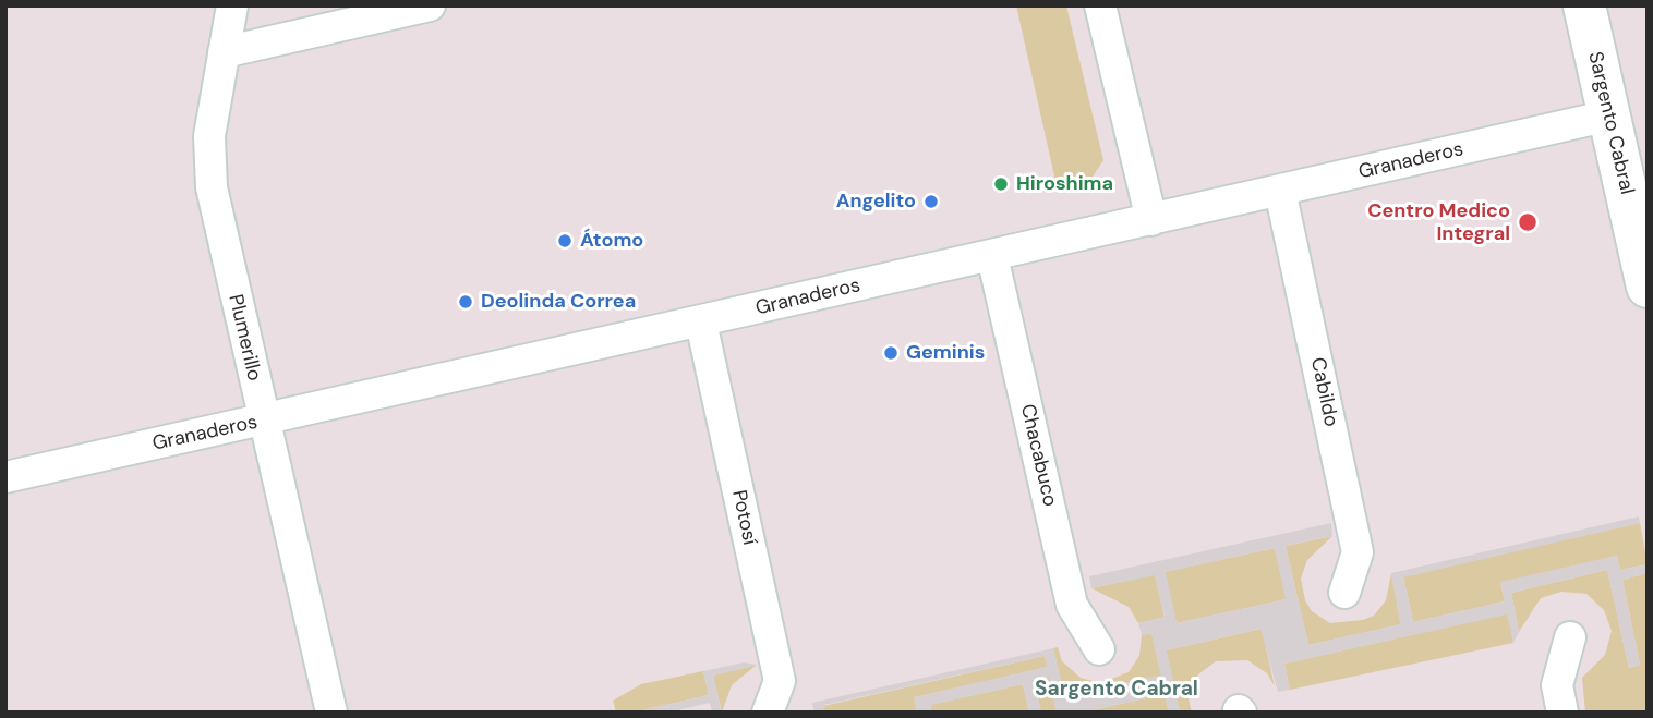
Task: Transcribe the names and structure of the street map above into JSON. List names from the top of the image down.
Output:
{
  "streets": {
    "main road": ["Sargento Cabral"],
    "street": [
      "Granaderos",
      "Plumerillo",
      "Cabildo",
      "Chacabuco",
      "Potosí"
    ]
  },
  "crossings": [
    ["Sargento Cabral", "Granaderos"],
    ["Granaderos", "Plumerillo"],
    ["Granaderos", "Cabildo"],
    ["Granaderos", "Chacabuco"],
    ["Granaderos", "Potosí"]
  ],
  "districts": ["Sargento Cabral"],
  "places": [
    "Hiroshima",
    "Angelito",
    "Centro Medico Integral",
    "Átomo",
    "Deolinda Correa",
    "Geminis"
  ]
}
